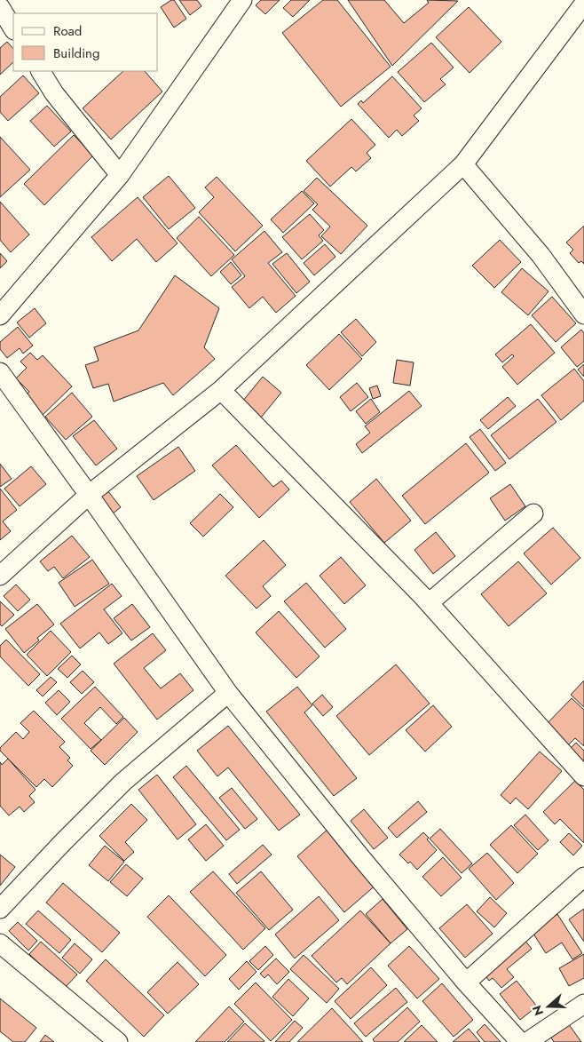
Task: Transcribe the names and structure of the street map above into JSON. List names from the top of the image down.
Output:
{
  "legend": ["Road", "Building"],
  "north": "left"
}
